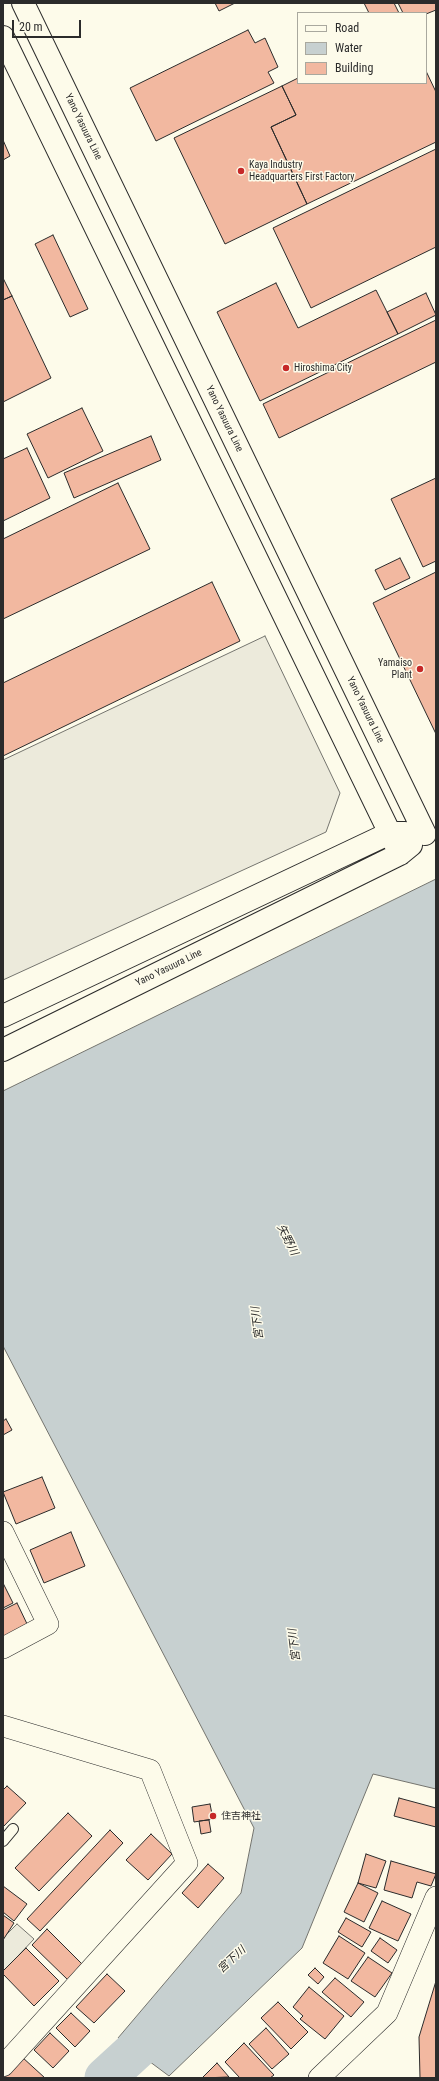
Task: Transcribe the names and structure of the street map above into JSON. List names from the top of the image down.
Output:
{
  "streets": {
    "main road": ["Yano Yasuura Line"]
  },
  "water": ["矢野川", "宮下川"],
  "places": [
    "Kaya Industry Headquarters First Factory",
    "Hiroshima City",
    "Yamaiso Plant",
    "住吉神社"
  ],
  "legend": ["Road", "Water", "Building"],
  "scale_bar": "20 m"
}
